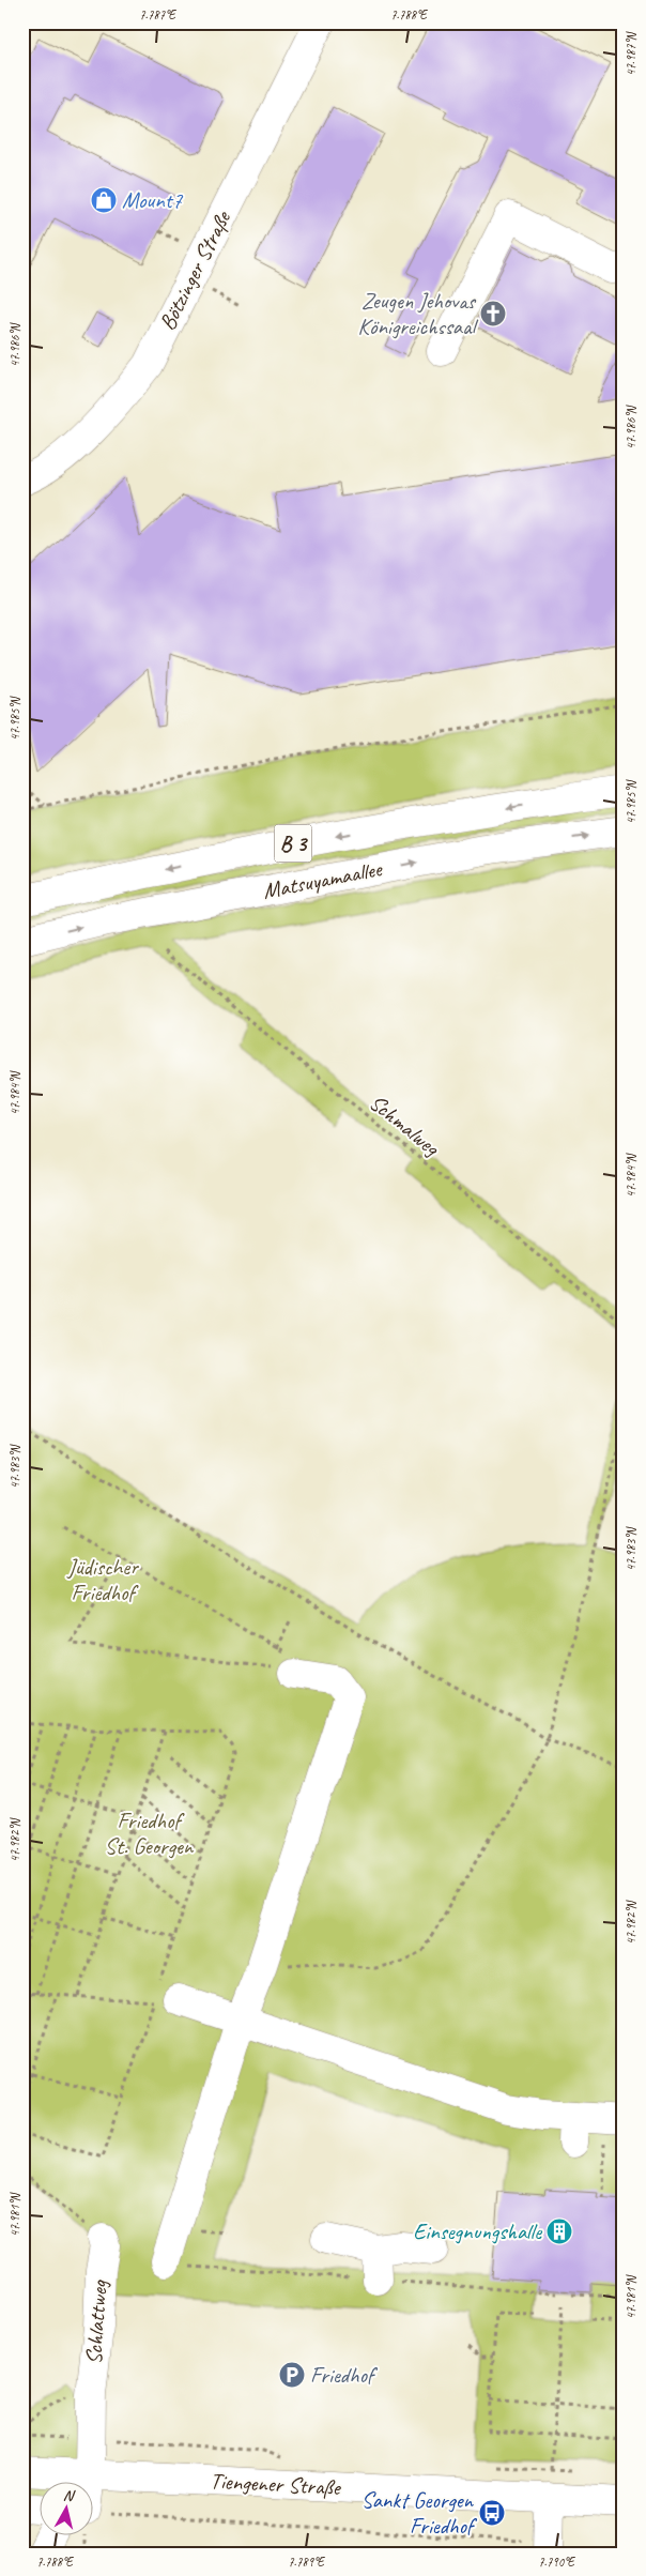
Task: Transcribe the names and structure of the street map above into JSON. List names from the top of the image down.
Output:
{
  "streets": {
    "main road": [
      "Bötzinger Straße",
      "B 3",
      "Matsuyamaallee",
      "Schlattweg",
      "Tiengener Straße"
    ],
    "path": ["Schmalweg"]
  },
  "crossings": [
    ["Schlattweg", "Tiengener Straße"]
  ],
  "parks": ["Jüdischer Friedhof", "Friedhof St. Georgen"],
  "places": {
    "shop": ["Mount7"],
    "church": ["Zeugen Jehovas Königreichssaal"],
    "building": ["Einsegnungshalle"],
    "parking": ["Friedhof"],
    "bus stop": ["Sankt Georgen Friedhof"]
  },
  "north": "top",
  "coordinates": [
    "7.787°E",
    "7.788°E",
    "47.987°N",
    "47.986°N",
    "47.985°N",
    "47.984°N",
    "47.983°N",
    "47.982°N",
    "47.981°N",
    "7.789°E",
    "7.790°E"
  ]
}
